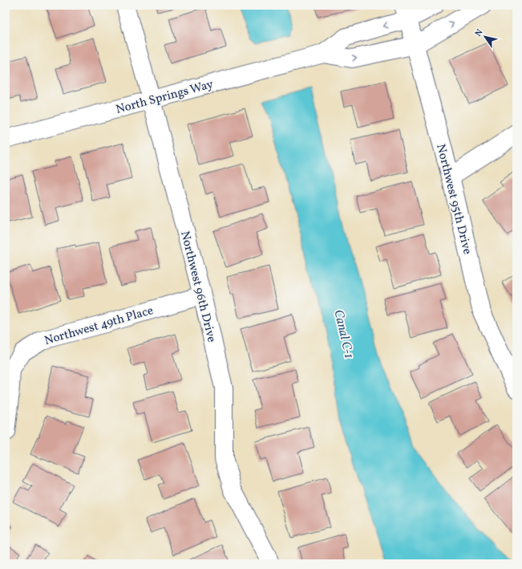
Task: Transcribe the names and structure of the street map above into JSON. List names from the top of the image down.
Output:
{
  "streets": {
    "street": [
      "North Springs Way",
      "Northwest 95th Drive",
      "Northwest 96th Drive",
      "Northwest 49th Place"
    ]
  },
  "crossings": [
    ["North Springs Way", "Northwest 95th Drive"],
    ["North Springs Way", "Northwest 96th Drive"],
    ["Northwest 96th Drive", "Northwest 49th Place"]
  ],
  "water": ["Canal C-1"],
  "north": "top left"
}
